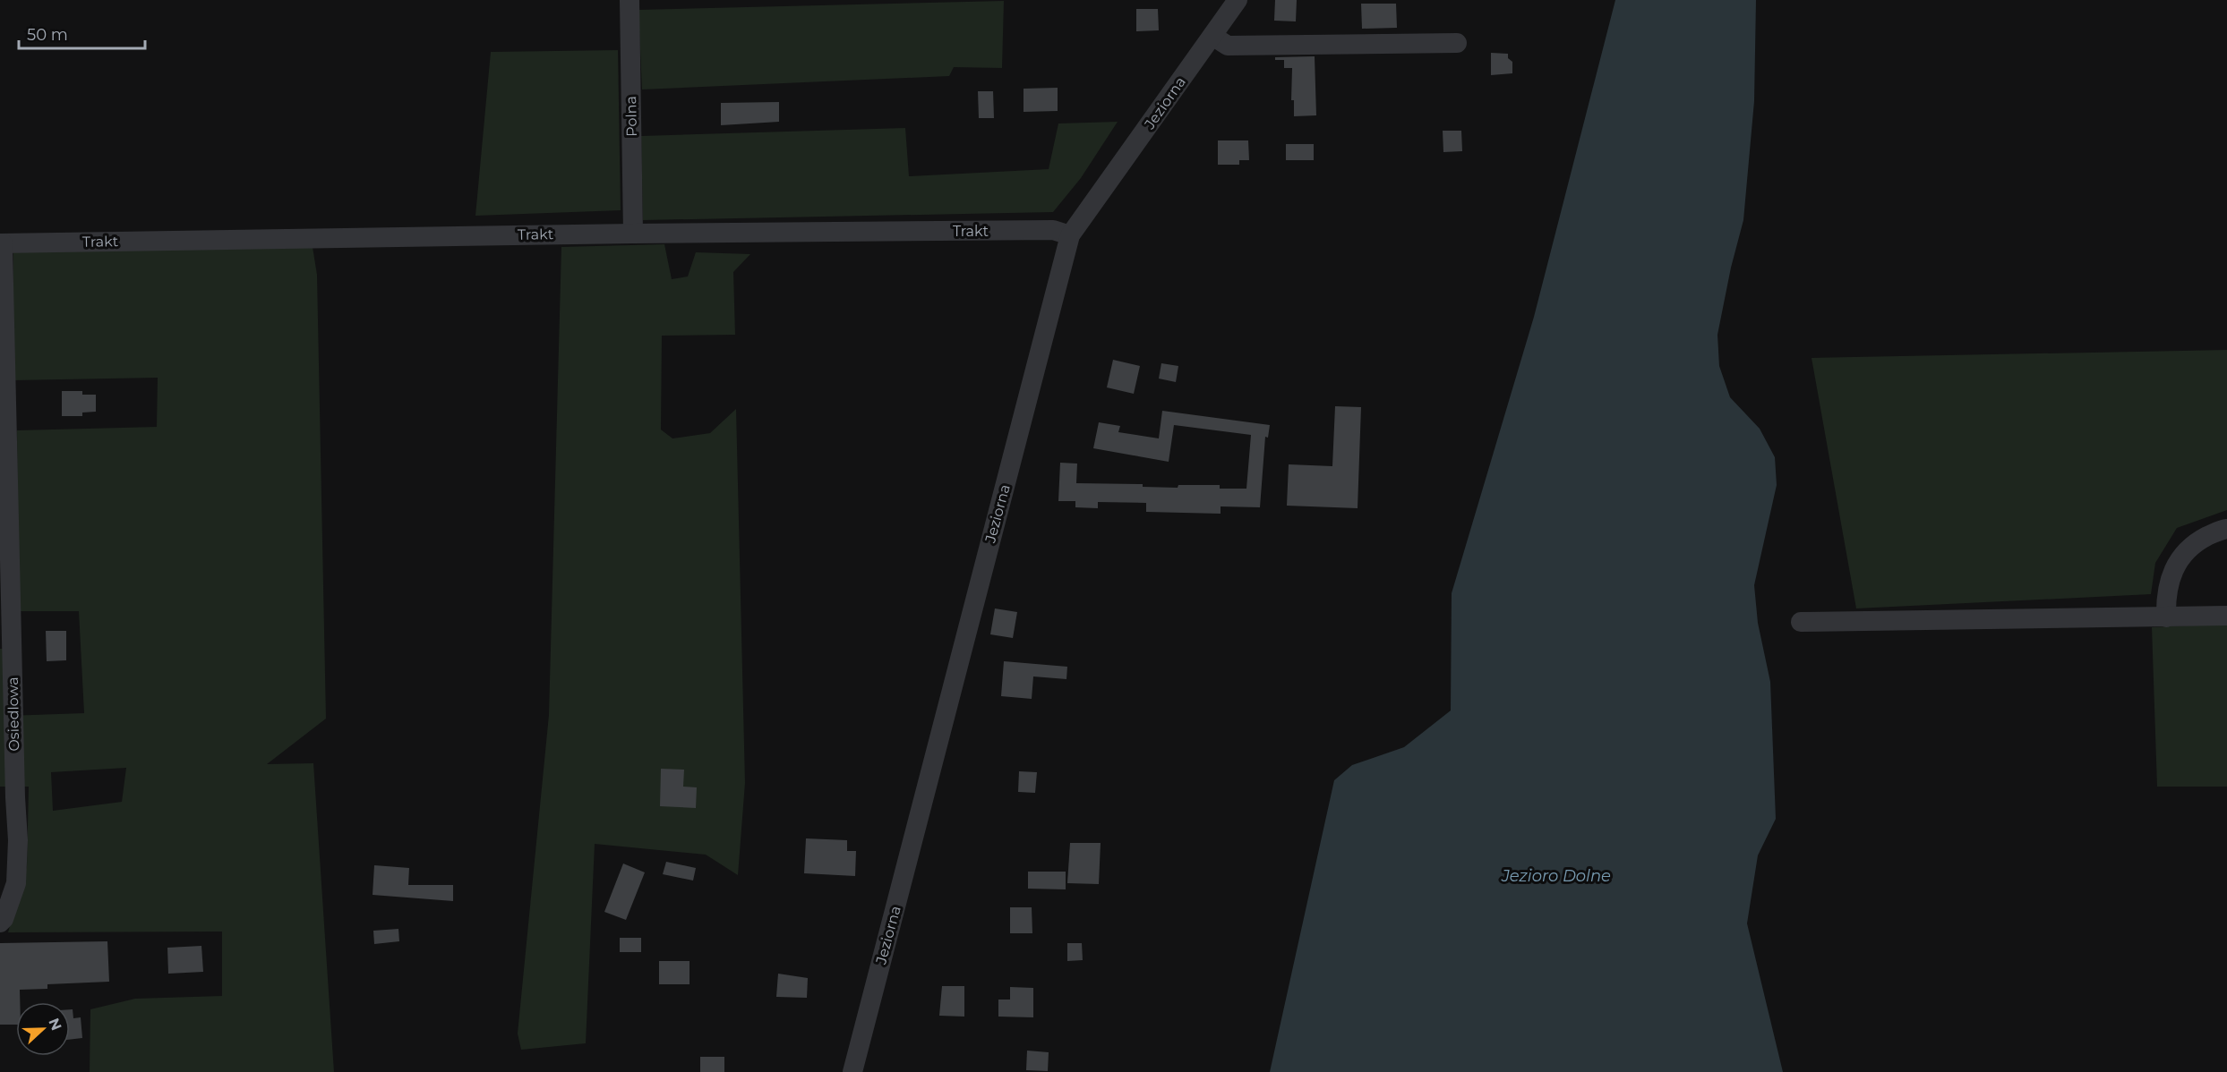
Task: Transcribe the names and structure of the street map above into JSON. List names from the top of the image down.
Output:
{
  "streets": {
    "street": [
      "Jeziorna",
      "Polna",
      "Trakt",
      "Osiedlowa"
    ]
  },
  "crossings": [
    ["Jeziorna", "Trakt"],
    ["Polna", "Trakt"],
    ["Trakt", "Osiedlowa"]
  ],
  "water": ["Jezioro Dolne"],
  "scale_bar": "50 m",
  "north": "right"
}
